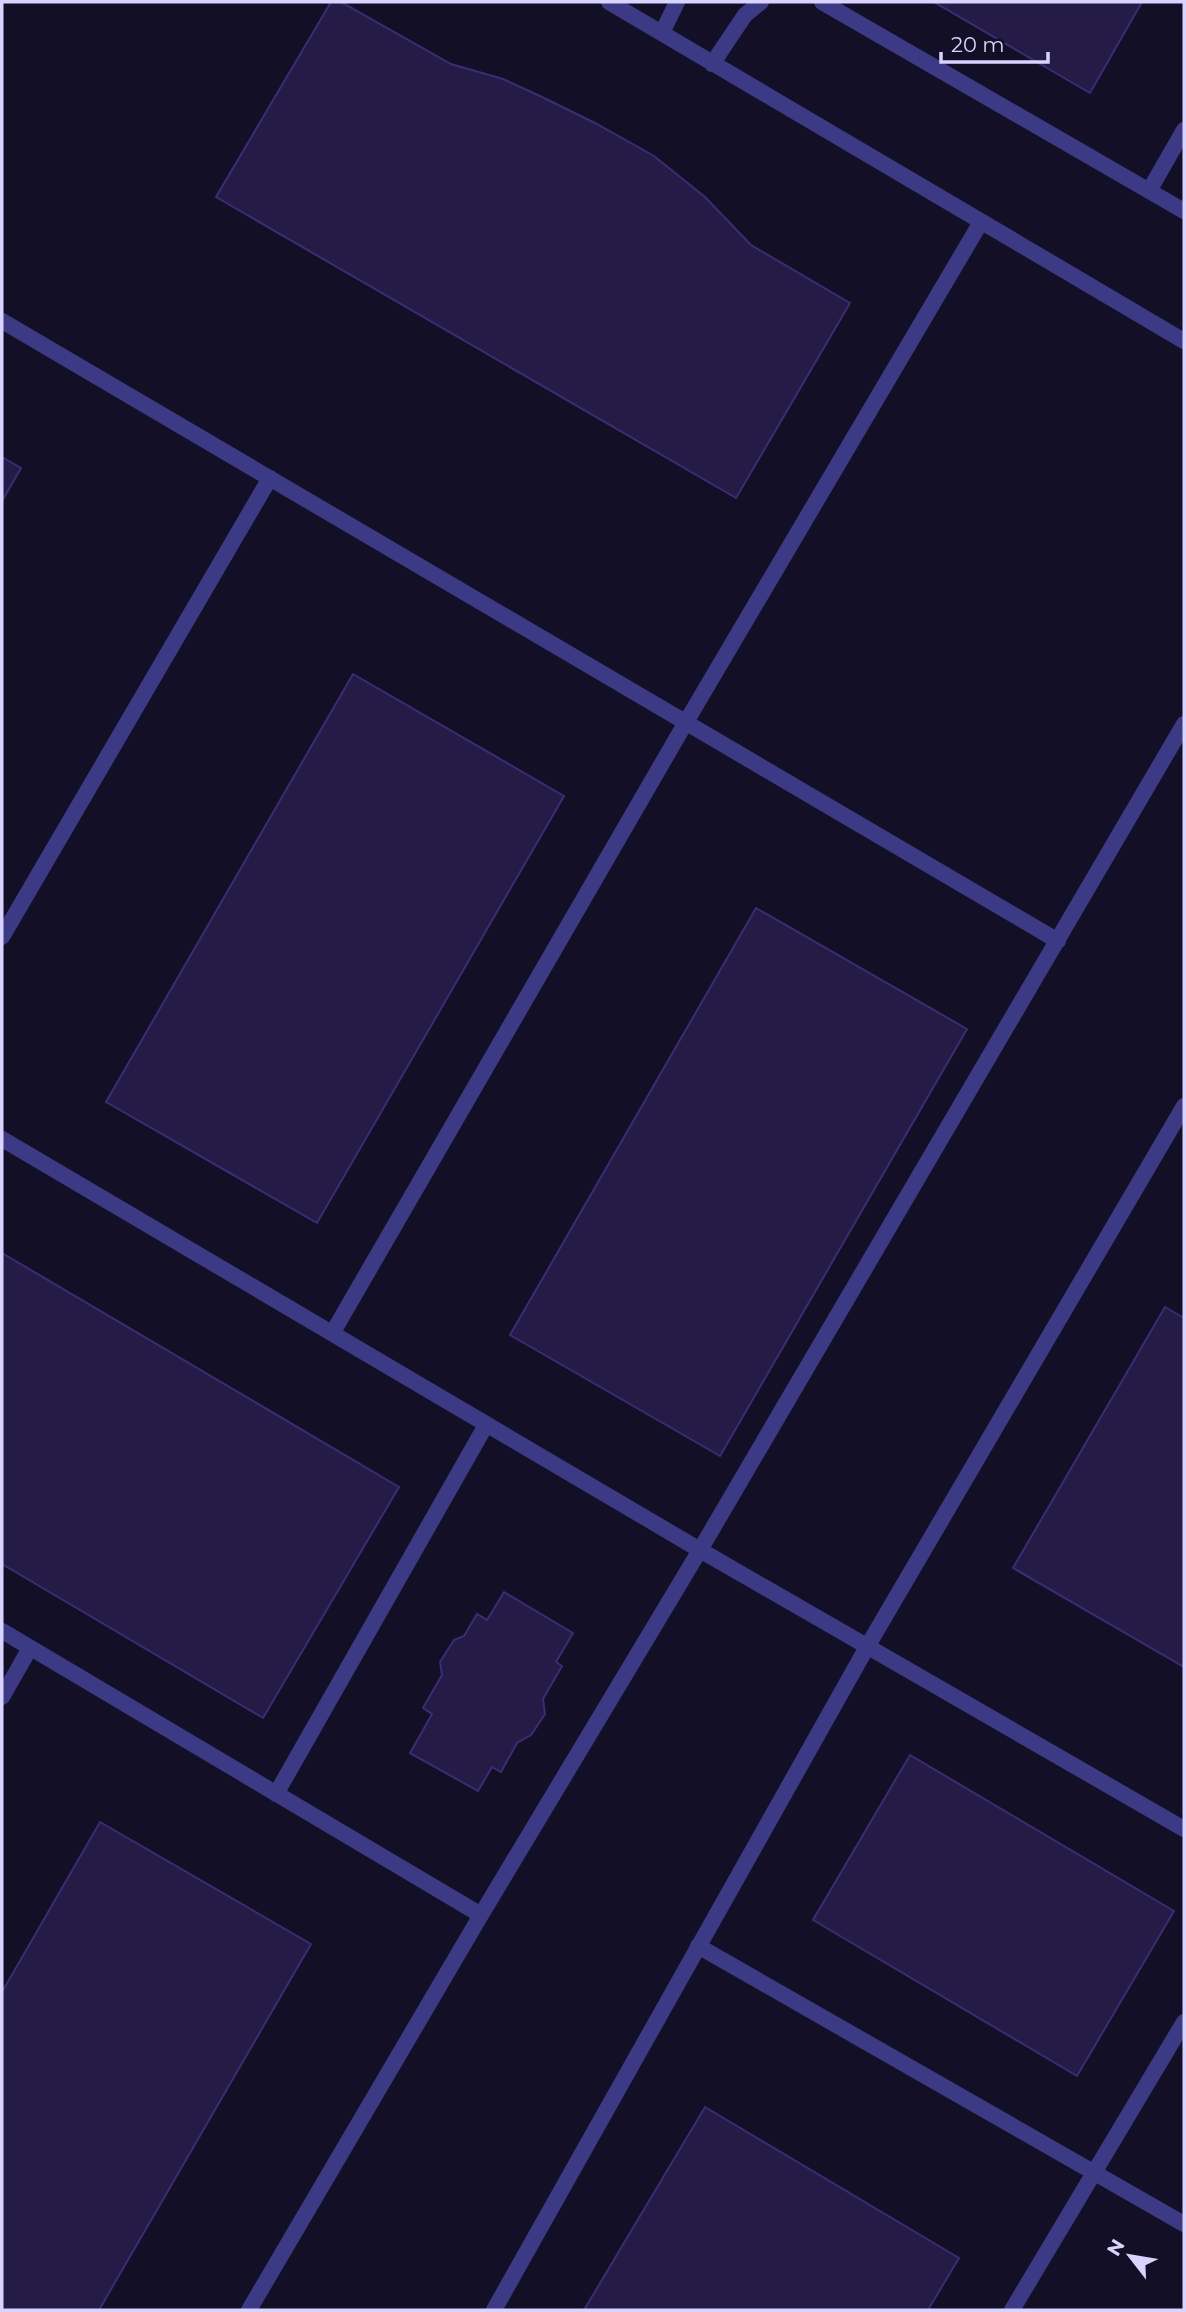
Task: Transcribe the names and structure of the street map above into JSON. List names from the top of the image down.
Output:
{
  "scale_bar": "20 m",
  "north": "top left"
}
